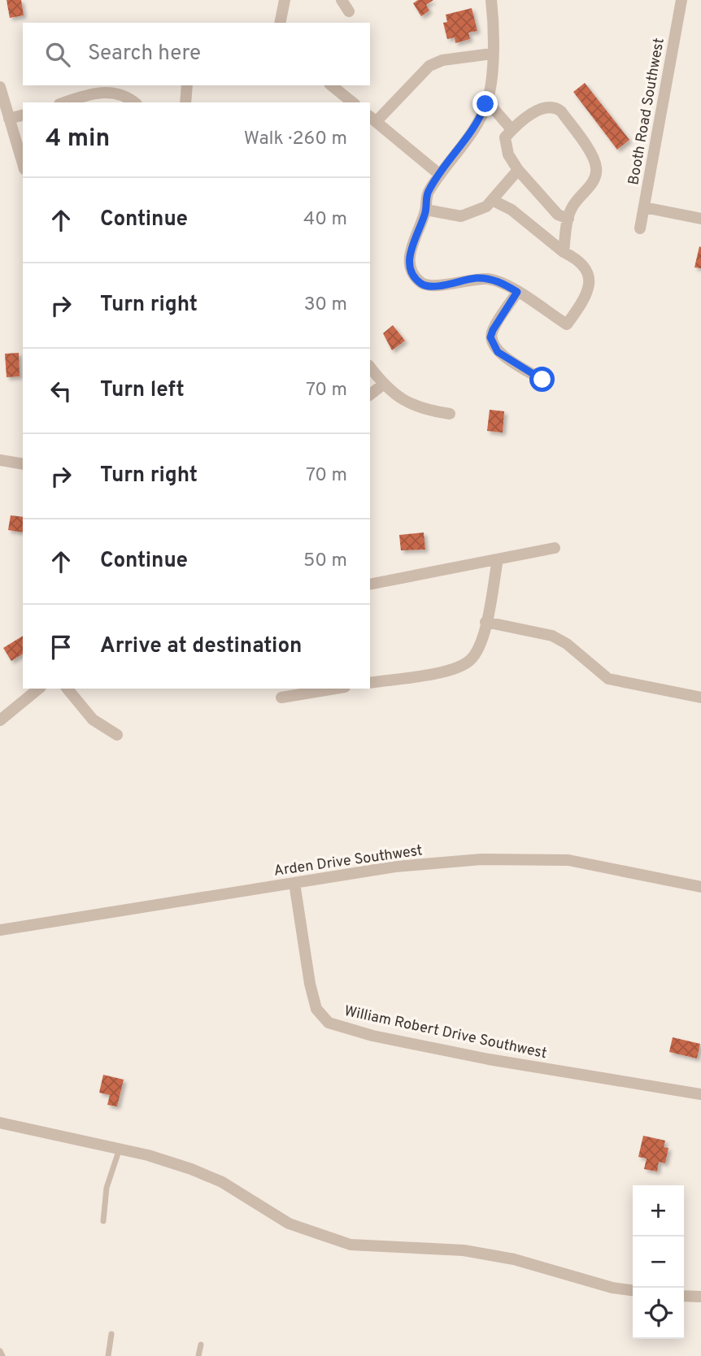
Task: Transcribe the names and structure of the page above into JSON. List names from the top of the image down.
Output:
{
  "streets": {
    "street": ["Booth Road Southwest", "Arden Drive Southwest", "William Robert Drive Southwest"]
  },
  "crossings": [
    ["Arden Drive Southwest", "William Robert Drive Southwest"]
  ],
  "page": {
    "search": "Search here",
    "heading": ["4 min", "Walk · 260 m"],
    "list": [
      ["Continue", "40 m"],
      ["Turn right", "30 m"],
      ["Turn left", "70 m"],
      ["Turn right", "70 m"],
      ["Continue", "50 m"],
      "Arrive at destination"
    ],
    "map_buttons": ["+", "−"]
  }
}
